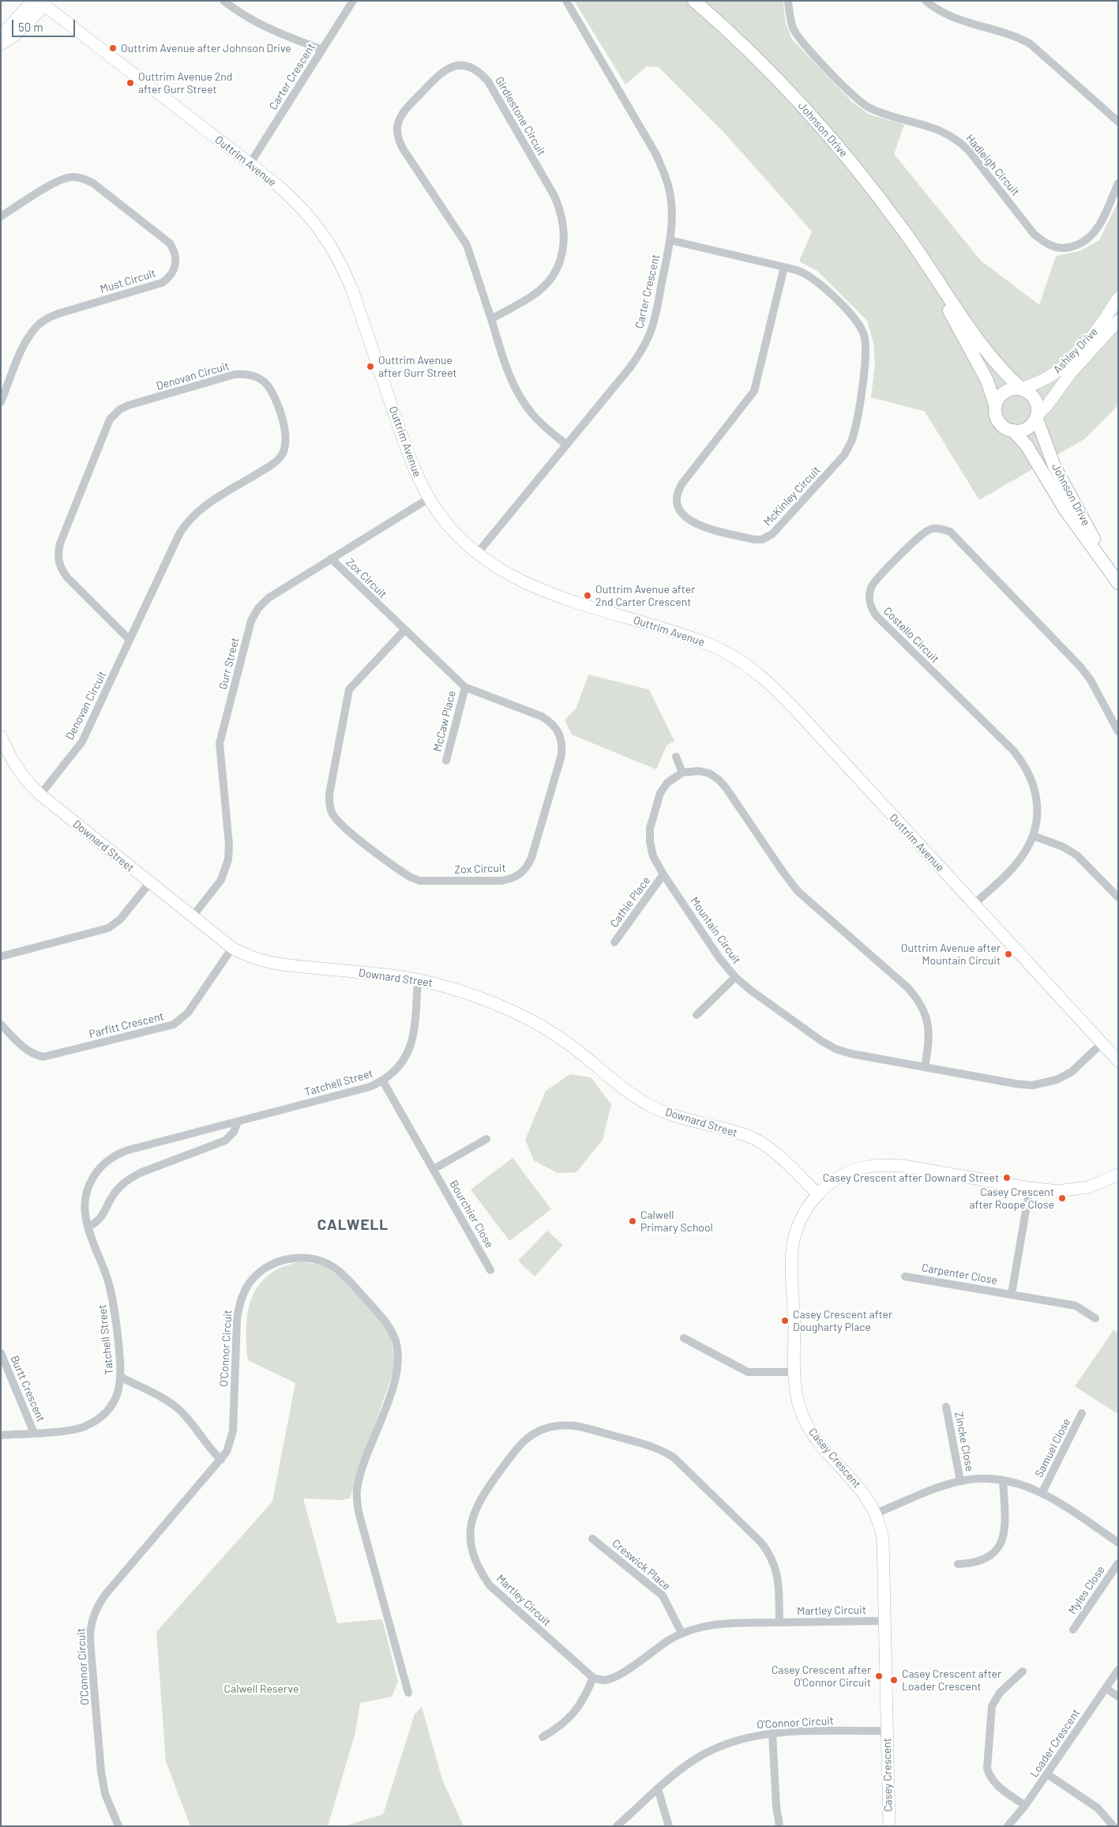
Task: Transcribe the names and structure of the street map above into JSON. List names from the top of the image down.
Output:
{
  "streets": {
    "main road": ["Johnson Drive"],
    "street": [
      "Carter Crescent",
      "Girdlestone Circuit",
      "Outtrim Avenue",
      "Hadleigh Circuit",
      "Must Circuit",
      "Ashley Drive",
      "Denovan Circuit",
      "McKinley Circuit",
      "Zox Circuit",
      "Costello Circuit",
      "Gurr Street",
      "McCaw Place",
      "Downard Street",
      "Cathie Place",
      "Mountain Circuit",
      "Parfitt Crescent",
      "Tatchell Street",
      "Bourchier Close",
      "Carpenter Close",
      "O'Connor Circuit",
      "Burtt Crescent",
      "Zincke Close",
      "Samuel Close",
      "Casey Crescent",
      "Creswick Place",
      "Myles Close",
      "Martley Circuit",
      "Loader Crescent"
    ]
  },
  "crossings": [
    ["Carter Crescent", "Girdlestone Circuit"],
    ["Carter Crescent", "Outtrim Avenue"],
    ["Carter Crescent", "McKinley Circuit"],
    ["Johnson Drive", "Ashley Drive"],
    ["Outtrim Avenue", "Costello Circuit"],
    ["Outtrim Avenue", "Gurr Street"],
    ["Outtrim Avenue", "Mountain Circuit"],
    ["Denovan Circuit", "Downard Street"],
    ["Zox Circuit", "Gurr Street"],
    ["Zox Circuit", "McCaw Place"],
    ["Gurr Street", "Downard Street"],
    ["Downard Street", "Parfitt Crescent"],
    ["Downard Street", "Tatchell Street"],
    ["Downard Street", "Casey Crescent"],
    ["Cathie Place", "Mountain Circuit"],
    ["Tatchell Street", "Bourchier Close"],
    ["Tatchell Street", "Burtt Crescent"],
    ["Carpenter Close", "Casey Crescent"],
    ["O'Connor Circuit", "Casey Crescent"],
    ["Casey Crescent", "Martley Circuit"],
    ["Creswick Place", "Martley Circuit"]
  ],
  "districts": ["CALWELL"],
  "parks": ["Calwell Reserve"],
  "places": [
    "Outtrim Avenue after Johnson Drive",
    "Outtrim Avenue 2nd after Gurr Street",
    "Outtrim Avenue after Gurr Street",
    "Outtrim Avenue after 2nd Carter Crescent",
    "Outtrim Avenue after Mountain Circuit",
    "Casey Crescent after Downard Street",
    "Casey Crescent after Roope Close",
    "Calwell Primary School",
    "Casey Crescent after Dougharty Place",
    "Casey Crescent after O'Connor Circuit",
    "Casey Crescent after Loader Crescent"
  ],
  "scale_bar": "50 m"
}
